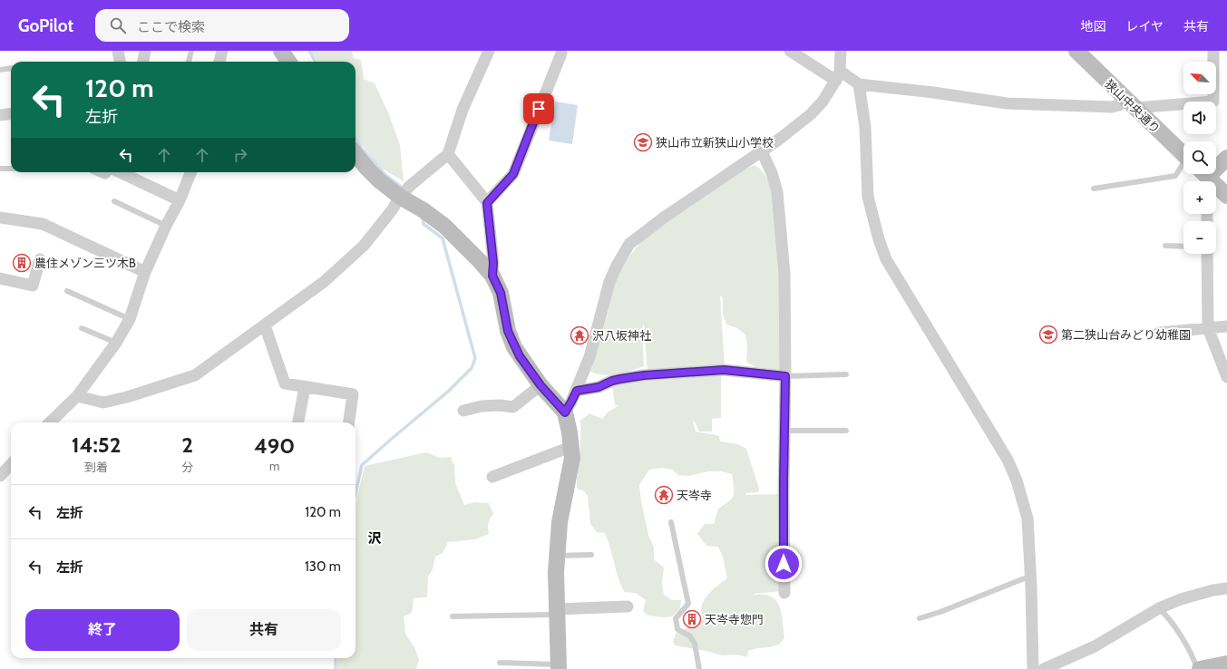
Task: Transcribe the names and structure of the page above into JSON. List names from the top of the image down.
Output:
{
  "streets": {
    "street": ["狭山中央通り"]
  },
  "districts": ["沢"],
  "places": {
    "school or university": ["狭山市立新狭山小学校", "第二狭山台みどり幼稚園"],
    "building": ["農住メゾン三ツ木B", "天岑寺惣門"],
    "temple": ["沢八坂神社", "天岑寺"]
  },
  "north": "top left",
  "page": {
    "header": "GoPilot",
    "search": "ここで検索",
    "nav": ["地図", "レイヤ", "共有"],
    "map_buttons": ["+", "−"],
    "turn": ["120 m", "左折"],
    "eta": [
      "14:52",
      "到着",
      "2",
      "分",
      "490",
      "m"
    ],
    "list": [
      {
        "name": "左折",
        "value": "120 m"
      },
      {
        "name": "左折",
        "value": "130 m"
      }
    ],
    "buttons": ["終了", "共有"]
  }
}
